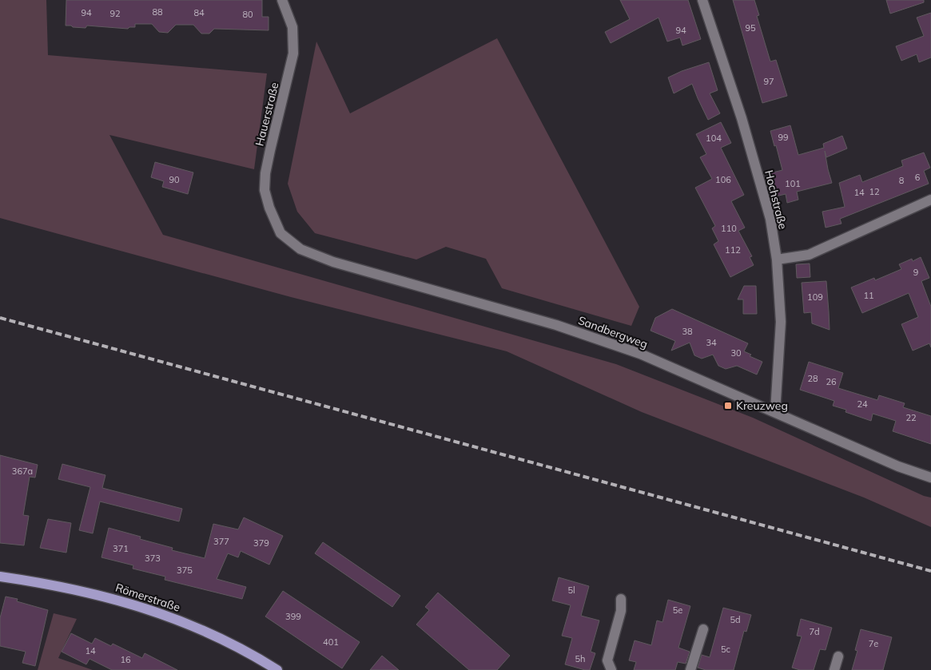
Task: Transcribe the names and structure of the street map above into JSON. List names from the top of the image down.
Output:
{
  "streets": {
    "main road": ["Römerstraße"],
    "street": ["Hauerstraße", "Hochstraße", "Sandbergweg"]
  },
  "crossings": [
    ["Hauerstraße", "Sandbergweg"],
    ["Hochstraße", "Sandbergweg"]
  ],
  "places": {
    "transit": ["Kreuzweg"]
  },
  "house_numbers": [
    "88",
    "94",
    "84",
    "92",
    "80",
    "95",
    "94",
    "97",
    "99",
    "104",
    "6",
    "90",
    "106",
    "8",
    "101",
    "12",
    "14",
    "110",
    "112",
    "9",
    "11",
    "109",
    "38",
    "34",
    "30",
    "28",
    "26",
    "24",
    "22",
    "367a",
    "377",
    "379",
    "371",
    "373",
    "375",
    "5l",
    "5e",
    "399",
    "5d",
    "7d",
    "401",
    "7e",
    "5c",
    "14",
    "5h",
    "16"
  ]
}
